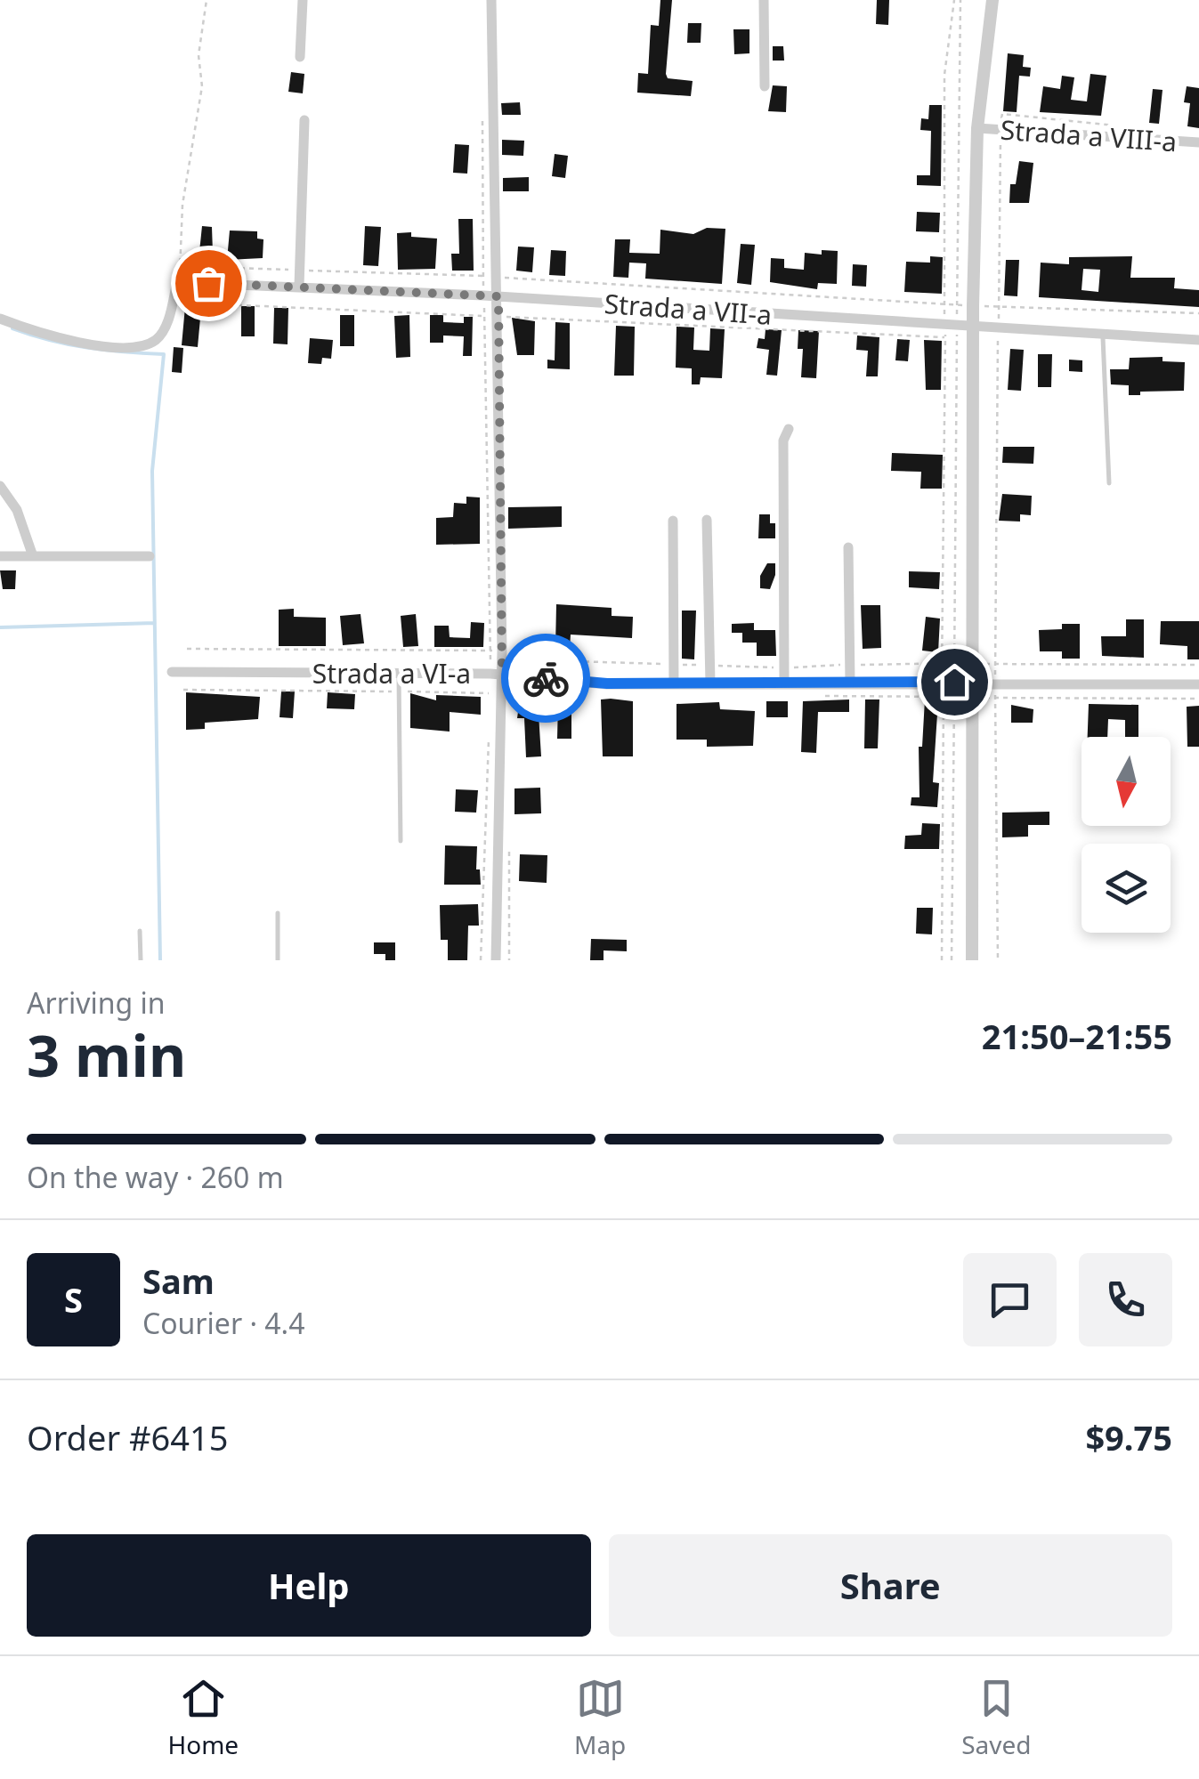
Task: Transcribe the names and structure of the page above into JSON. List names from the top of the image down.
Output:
{
  "streets": {
    "street": ["Strada a VIII-a", "Strada a VII-a", "Strada a VI-a"]
  },
  "north": "bottom",
  "page": {
    "heading": ["3 min", "Arriving in", "21:50–21:55"],
    "panel": [
      "Sam",
      "Courier · 4.4",
      "Order #6415",
      "$9.75"
    ],
    "bar": "On the way · 260 m",
    "round": "S",
    "buttons": ["Help", "Share"],
    "tabs": ["Home", "Map", "Saved"]
  }
}
